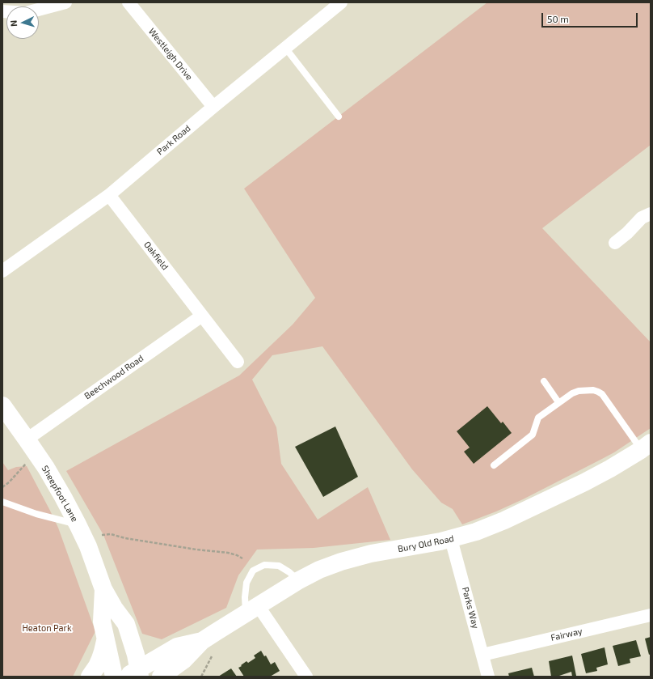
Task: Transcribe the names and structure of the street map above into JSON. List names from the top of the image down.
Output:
{
  "streets": {
    "main road": ["Sheepfoot Lane", "Bury Old Road"],
    "street": [
      "Westleigh Drive",
      "Park Road",
      "Oakfield",
      "Beechwood Road",
      "Parks Way",
      "Fairway"
    ]
  },
  "crossings": [
    ["Westleigh Drive", "Park Road"],
    ["Park Road", "Oakfield"],
    ["Oakfield", "Beechwood Road"],
    ["Beechwood Road", "Sheepfoot Lane"],
    ["Sheepfoot Lane", "Bury Old Road"],
    ["Bury Old Road", "Parks Way"],
    ["Parks Way", "Fairway"]
  ],
  "parks": ["Heaton Park"],
  "scale_bar": "50 m",
  "north": "left"
}
